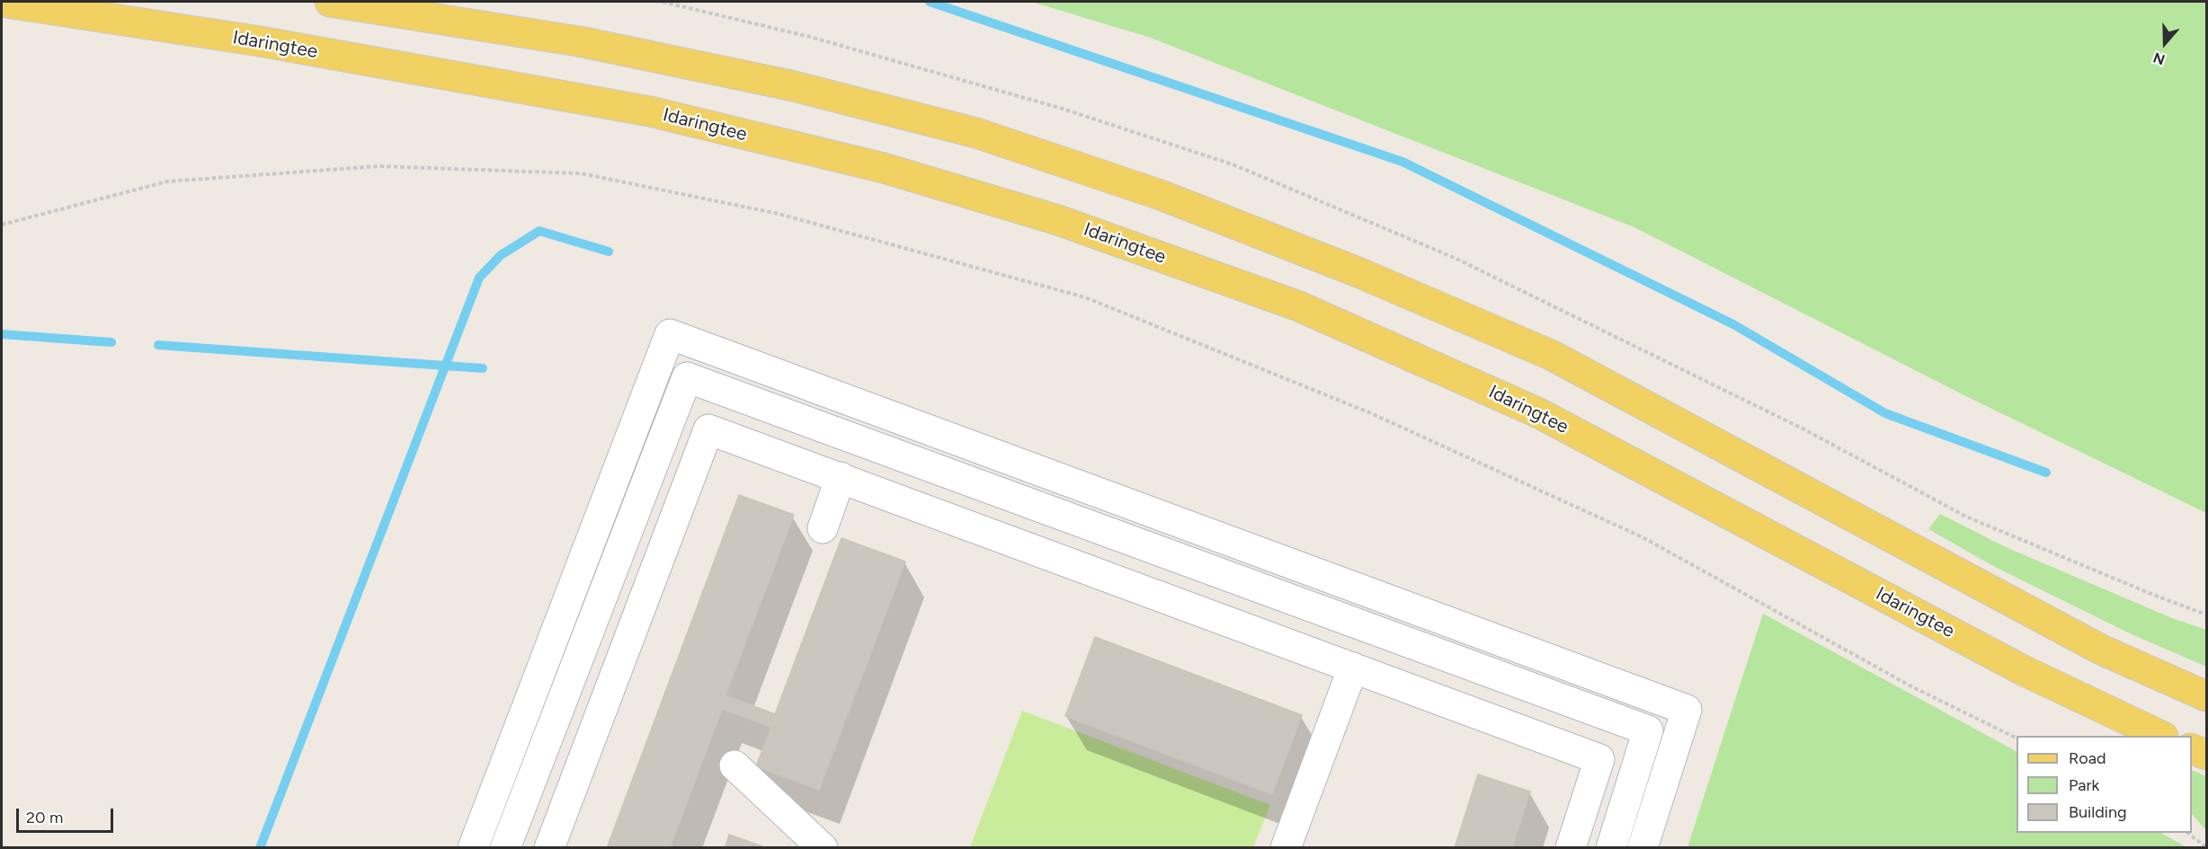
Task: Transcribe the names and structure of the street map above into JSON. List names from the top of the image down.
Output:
{
  "streets": {
    "main road": ["Idaringtee"]
  },
  "legend": ["Road", "Park", "Building"],
  "scale_bar": "20 m",
  "north": "bottom"
}
